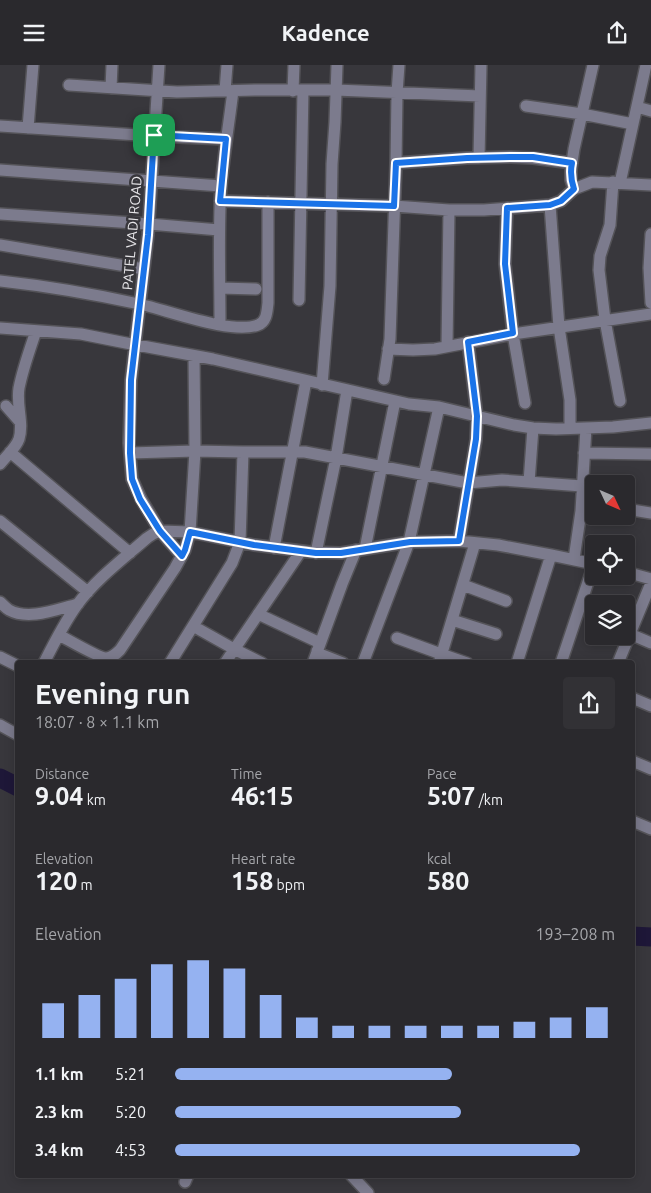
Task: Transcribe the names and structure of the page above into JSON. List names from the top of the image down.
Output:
{
  "streets": {
    "street": ["PATEL VADI ROAD"]
  },
  "north": "bottom right",
  "page": {
    "header": "Kadence",
    "heading": ["Evening run", "18:07 · 8 × 1.1 km"],
    "stats": [
      ["Distance", "9.04 km"],
      ["Time", "46:15"],
      ["Pace", "5:07 /km"],
      ["Elevation", "120 m"],
      ["Heart rate", "158 bpm"],
      ["kcal", "580"]
    ],
    "chart": ["Elevation", "193–208 m"],
    "list": [
      {
        "name": "1.1 km",
        "note": "5:21"
      },
      {
        "name": "2.3 km",
        "note": "5:20"
      },
      {
        "name": "3.4 km",
        "note": "4:53"
      }
    ]
  }
}
